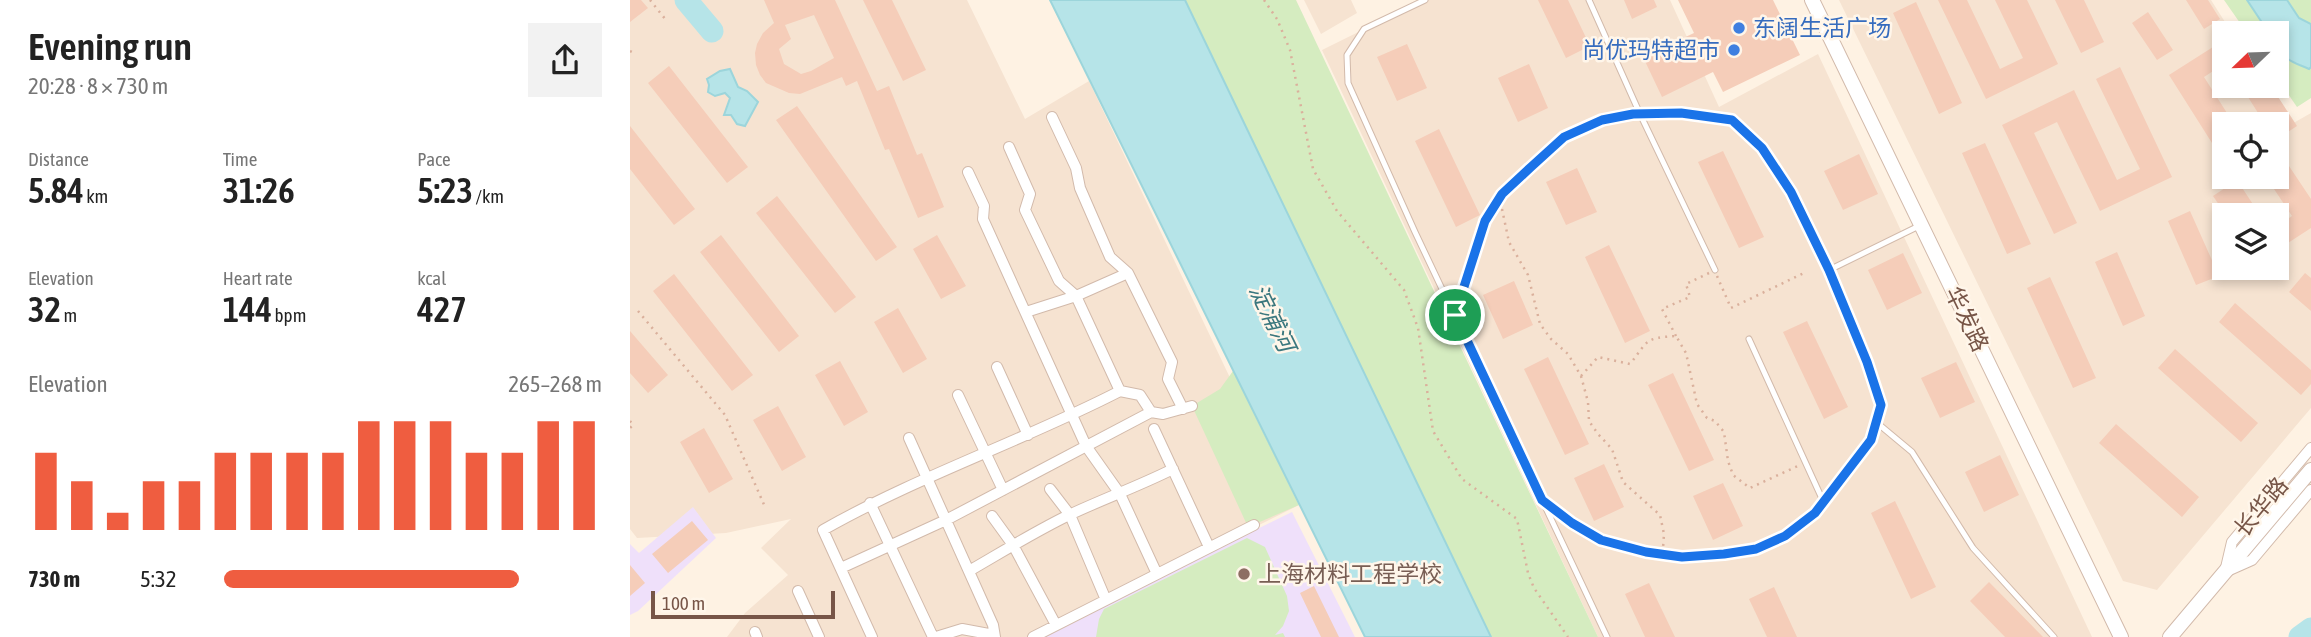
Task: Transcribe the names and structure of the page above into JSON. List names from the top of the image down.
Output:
{
  "streets": {
    "street": ["华发路", "长华路"]
  },
  "water": ["淀浦河"],
  "places": ["东阔生活广场", "尚优玛特超市", "上海材料工程学校"],
  "scale_bar": "100 m",
  "north": "bottom left",
  "page": {
    "heading": ["Evening run", "20:28 · 8 × 730 m"],
    "stats": [
      ["Distance", "5.84 km"],
      ["Time", "31:26"],
      ["Pace", "5:23 /km"],
      ["Elevation", "32 m"],
      ["Heart rate", "144 bpm"],
      ["kcal", "427"]
    ],
    "chart": ["Elevation", "265–268 m"],
    "list": [
      {
        "name": "730 m",
        "note": "5:32"
      }
    ],
    "scale": "100 m"
  }
}
